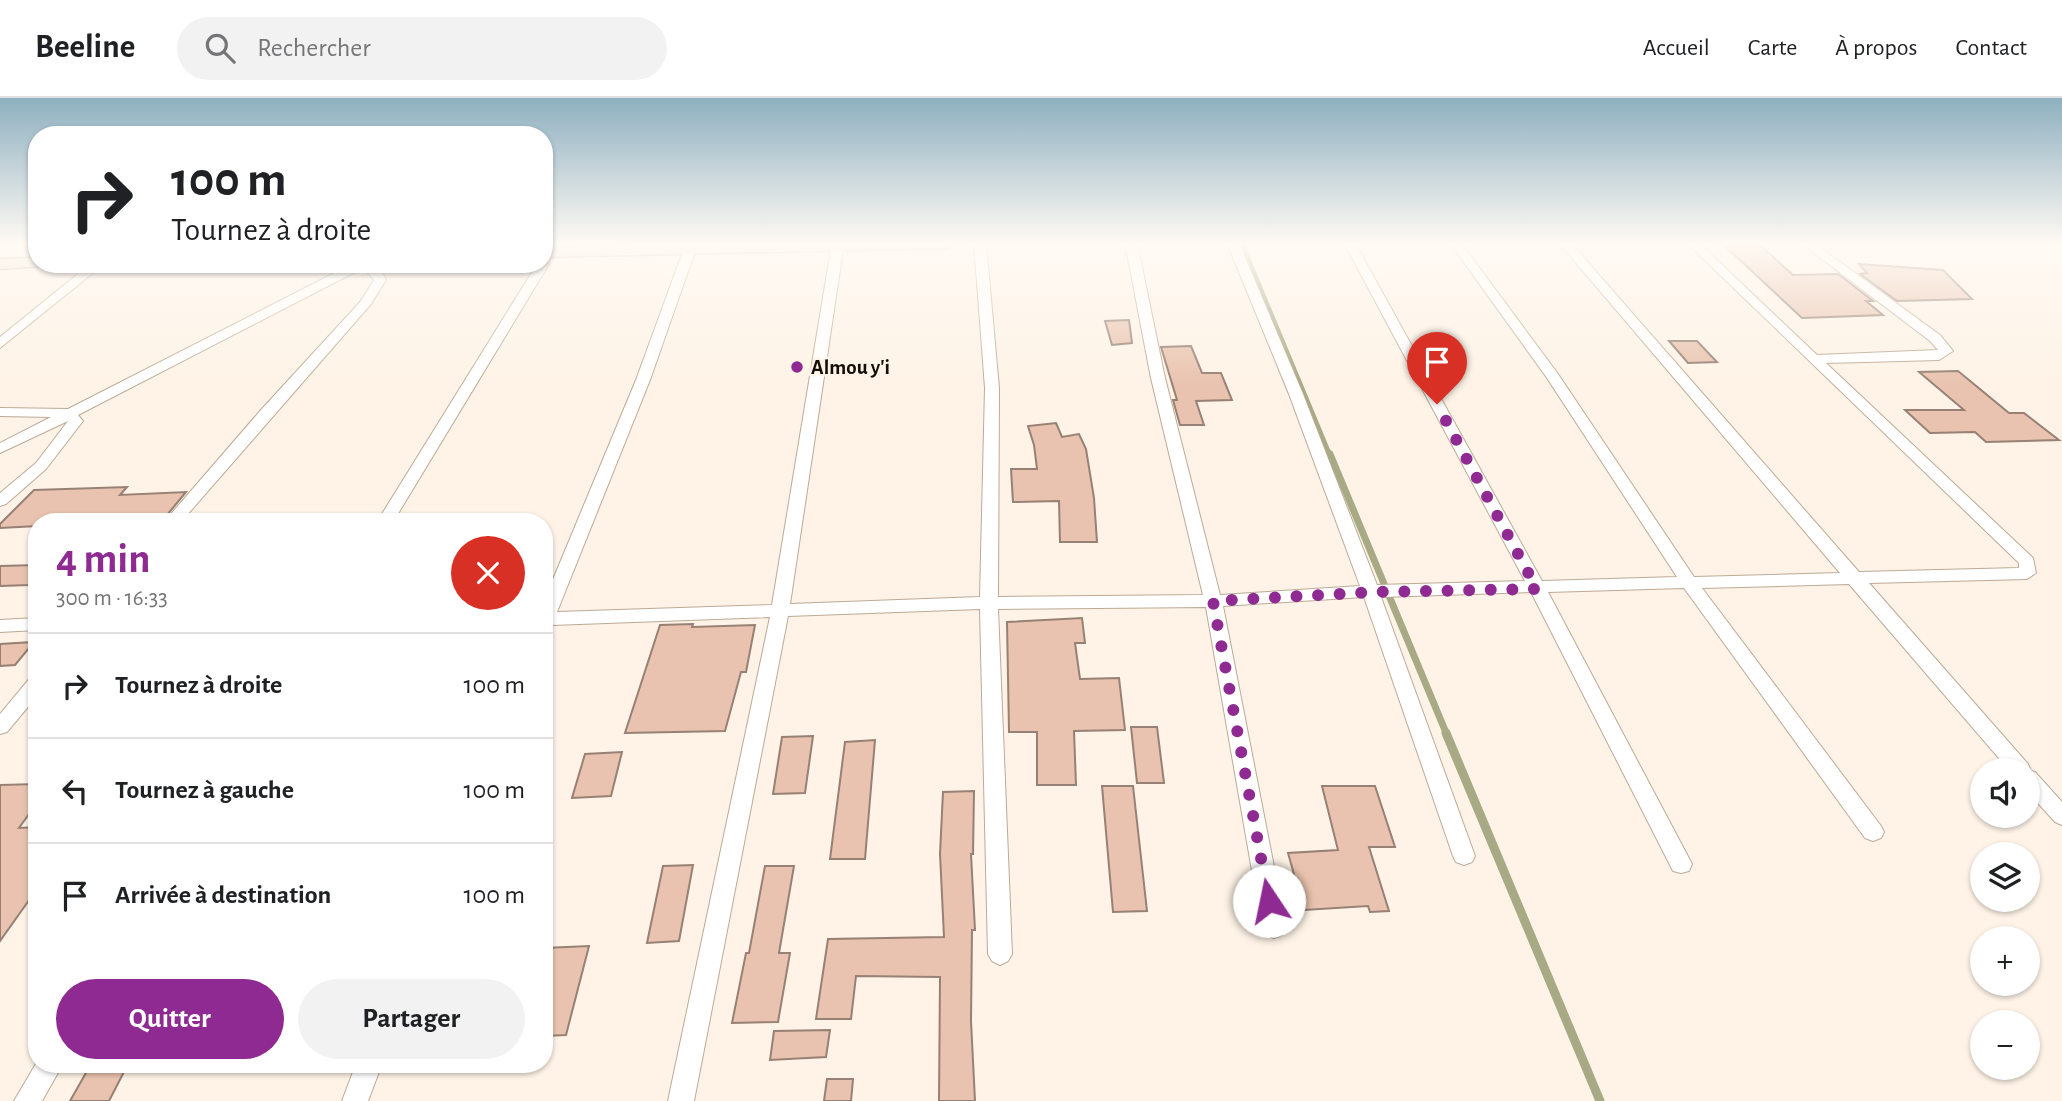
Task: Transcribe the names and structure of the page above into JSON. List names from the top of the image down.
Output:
{
  "places": ["Almou y'i"],
  "page": {
    "header": "Beeline",
    "search": "Rechercher",
    "nav": [
      "Accueil",
      "Carte",
      "À propos",
      "Contact"
    ],
    "turn": ["100 m", "Tournez à droite"],
    "heading": ["4 min", "300 m · 16:33"],
    "list": [
      {
        "name": "Tournez à droite",
        "value": "100 m"
      },
      {
        "name": "Tournez à gauche",
        "value": "100 m"
      },
      {
        "name": "Arrivée à destination",
        "value": "100 m"
      }
    ],
    "map_buttons": ["+", "−"],
    "buttons": ["Quitter", "Partager"]
  }
}
